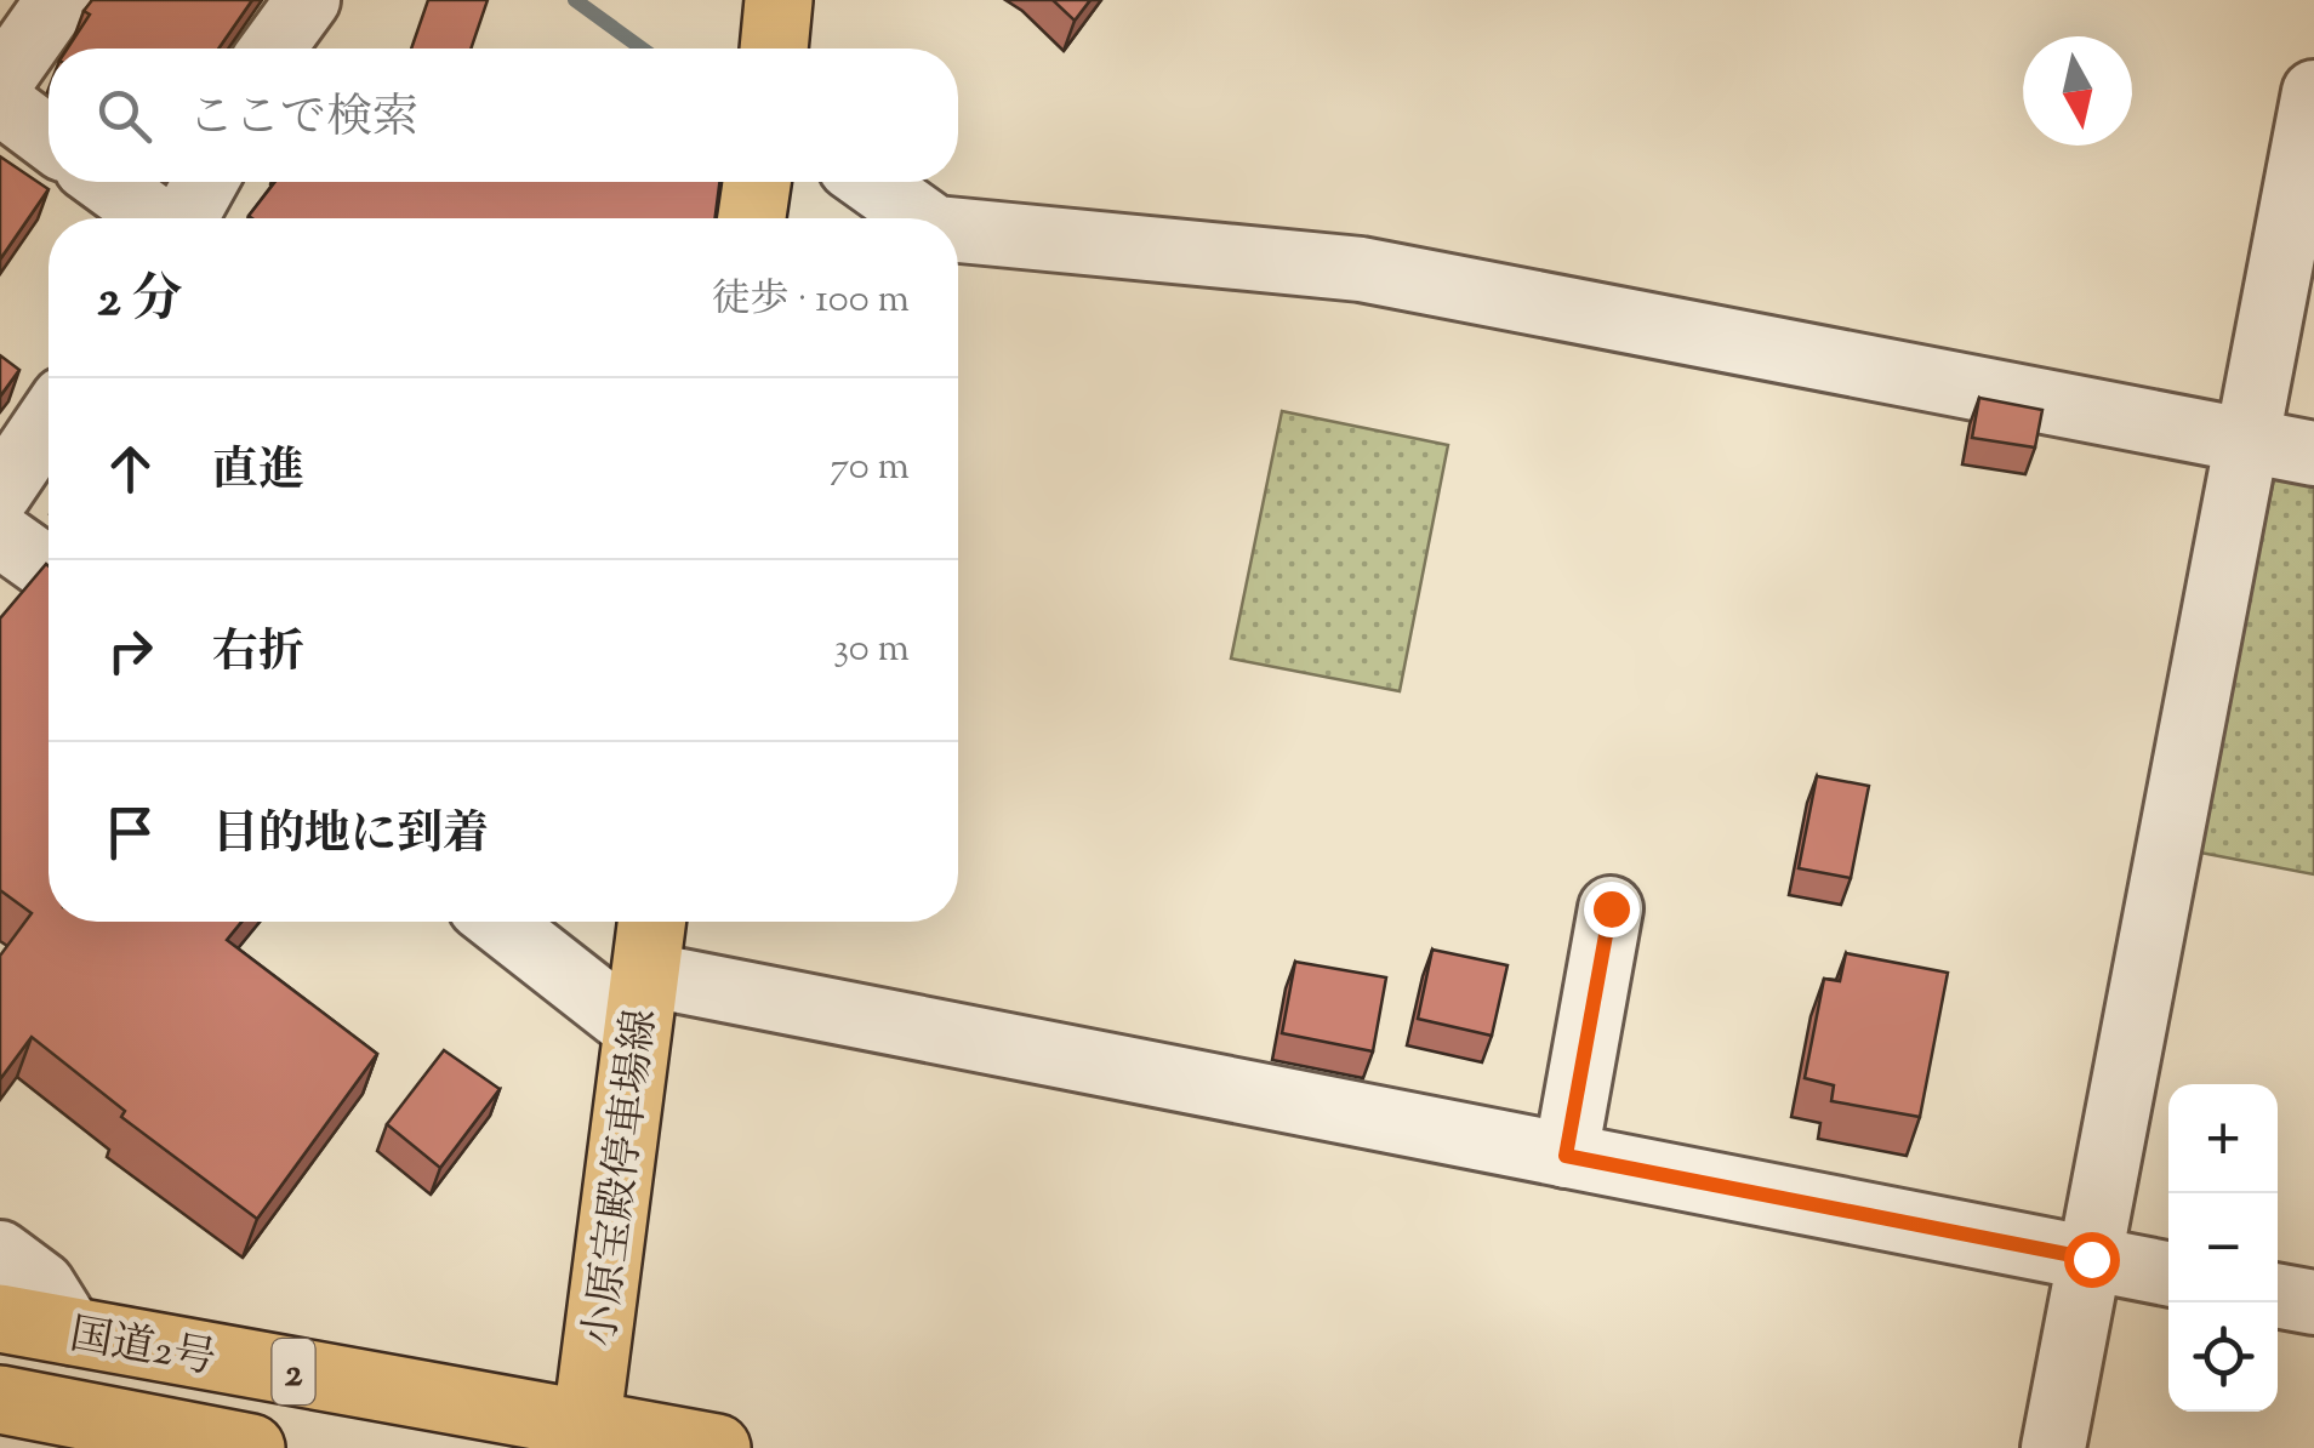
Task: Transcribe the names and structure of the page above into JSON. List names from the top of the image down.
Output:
{
  "streets": {
    "main road": ["小原宝殿停車場線", "国道2号", "2"]
  },
  "crossings": [
    ["小原宝殿停車場線", "国道2号"]
  ],
  "north": "bottom",
  "page": {
    "search": "ここで検索",
    "heading": ["2 分", "徒歩 · 100 m"],
    "list": [
      ["直進", "70 m"],
      ["右折", "30 m"],
      "目的地に到着"
    ],
    "map_buttons": ["+", "−"]
  }
}
